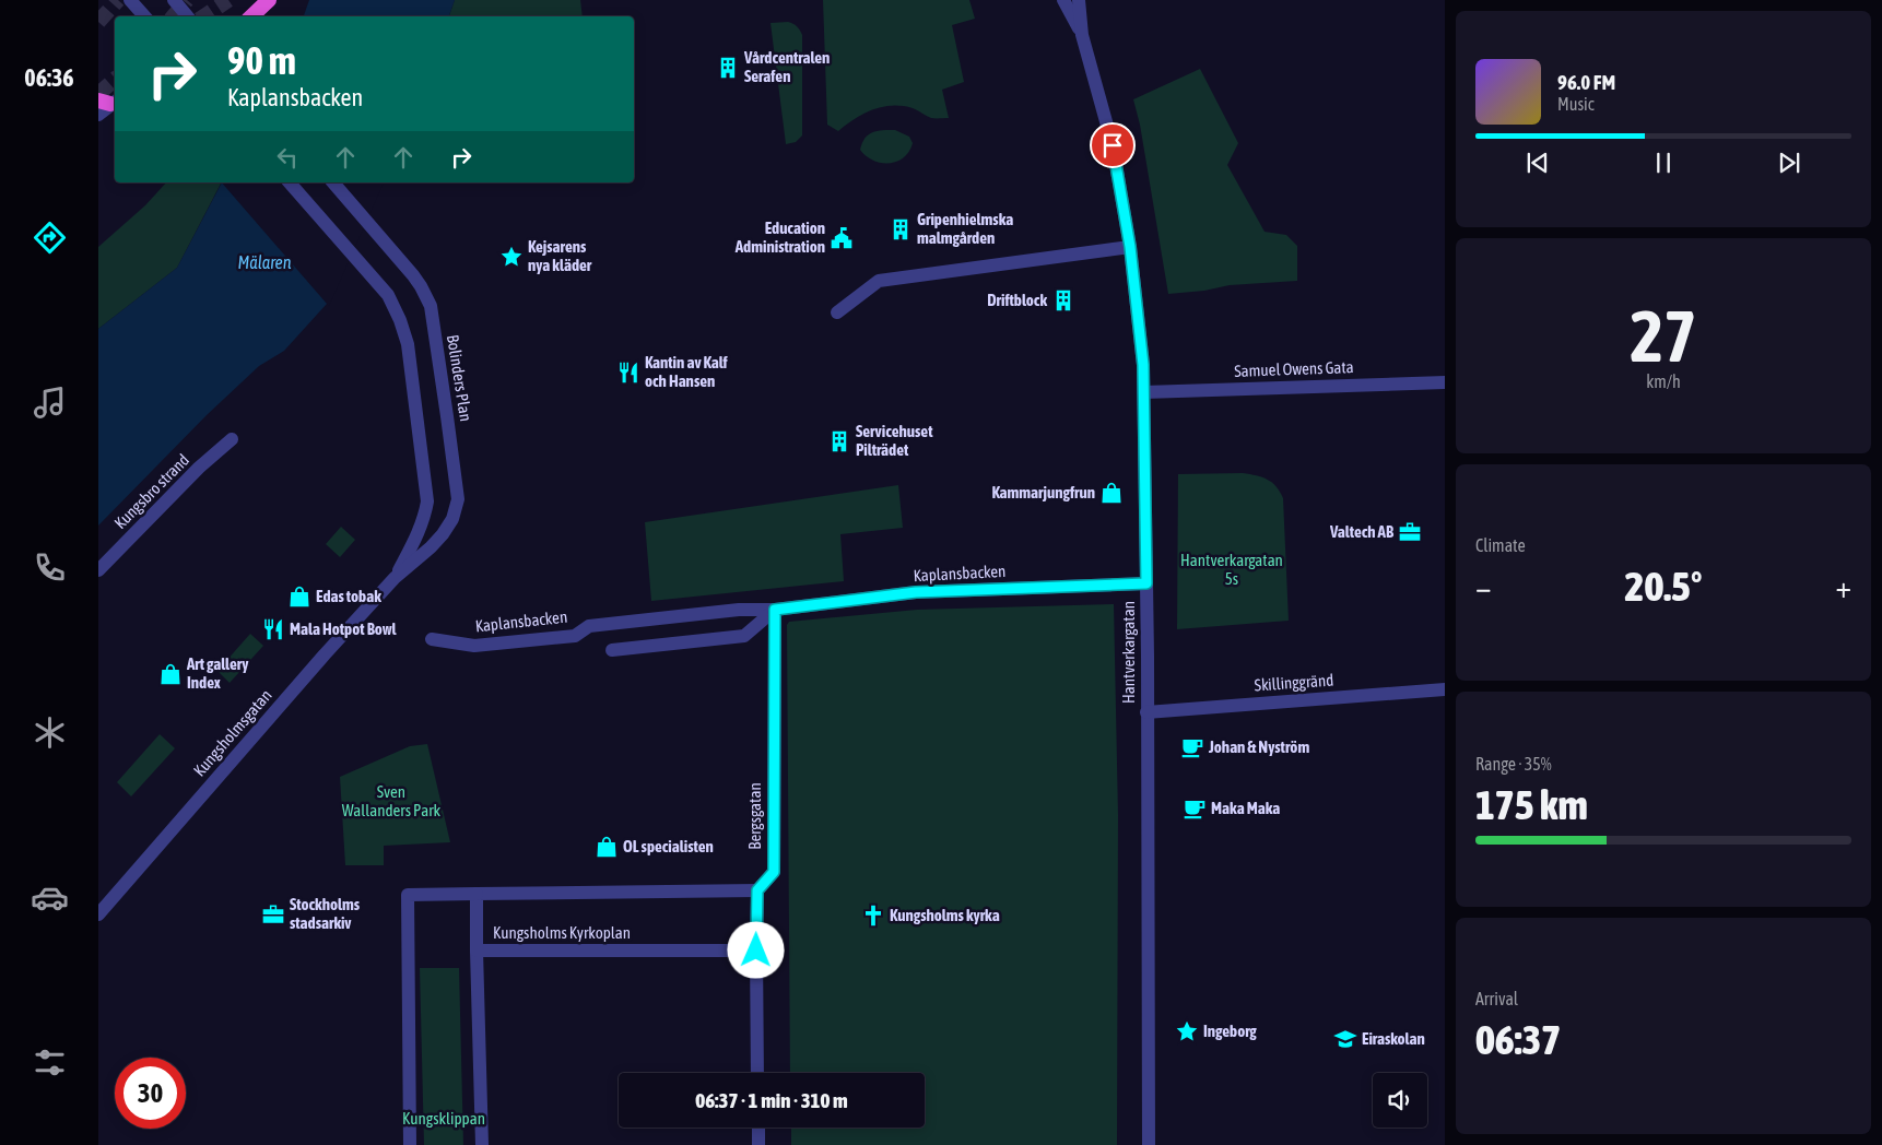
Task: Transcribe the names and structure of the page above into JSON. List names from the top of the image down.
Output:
{
  "streets": {
    "street": [
      "Samuel Owens Gata",
      "Bolinders Plan",
      "Kungsbro strand",
      "Kaplansbacken",
      "Hantverkargatan",
      "Skillinggränd",
      "Kungsholmsgatan",
      "Bergsgatan",
      "Kungsholms Kyrkoplan"
    ]
  },
  "crossings": [
    ["Samuel Owens Gata", "Hantverkargatan"],
    ["Bolinders Plan", "Kungsholmsgatan"],
    ["Kaplansbacken", "Hantverkargatan"],
    ["Kaplansbacken", "Bergsgatan"],
    ["Hantverkargatan", "Skillinggränd"]
  ],
  "water": ["Mälaren"],
  "parks": ["Hantverkargatan 5s", "Sven Wallanders Park", "Kungsklippan"],
  "places": {
    "building": [
      "Vårdcentralen Serafen",
      "Gripenhielmska malmgården",
      "Driftblock",
      "Servicehuset Pilträdet"
    ],
    "public building": ["Education Administration"],
    "place": ["Kejsarens nya kläder", "Ingeborg"],
    "restaurant": ["Kantin av Kalf och Hansen", "Mala Hotpot Bowl"],
    "shop": [
      "Kammarjungfrun",
      "Edas tobak",
      "Art gallery Index",
      "OL specialisten"
    ],
    "office": ["Valtech AB", "Stockholms stadsarkiv"],
    "cafe": ["Johan & Nyström", "Maka Maka"],
    "church": ["Kungsholms kyrka"],
    "school or university": ["Eiraskolan"]
  },
  "page": {
    "tabs": "06:36",
    "turn": ["90 m", "Kaplansbacken"],
    "song": ["96.0 FM", "Music"],
    "tile": [
      ["27", "km/h"],
      "Climate",
      ["Range · 35%", "175 km"],
      ["Arrival", "06:37"]
    ],
    "heat": ["−", "20.5°", "+"],
    "limit": "30",
    "trip": "06:37 · 1 min · 310 m"
  }
}
